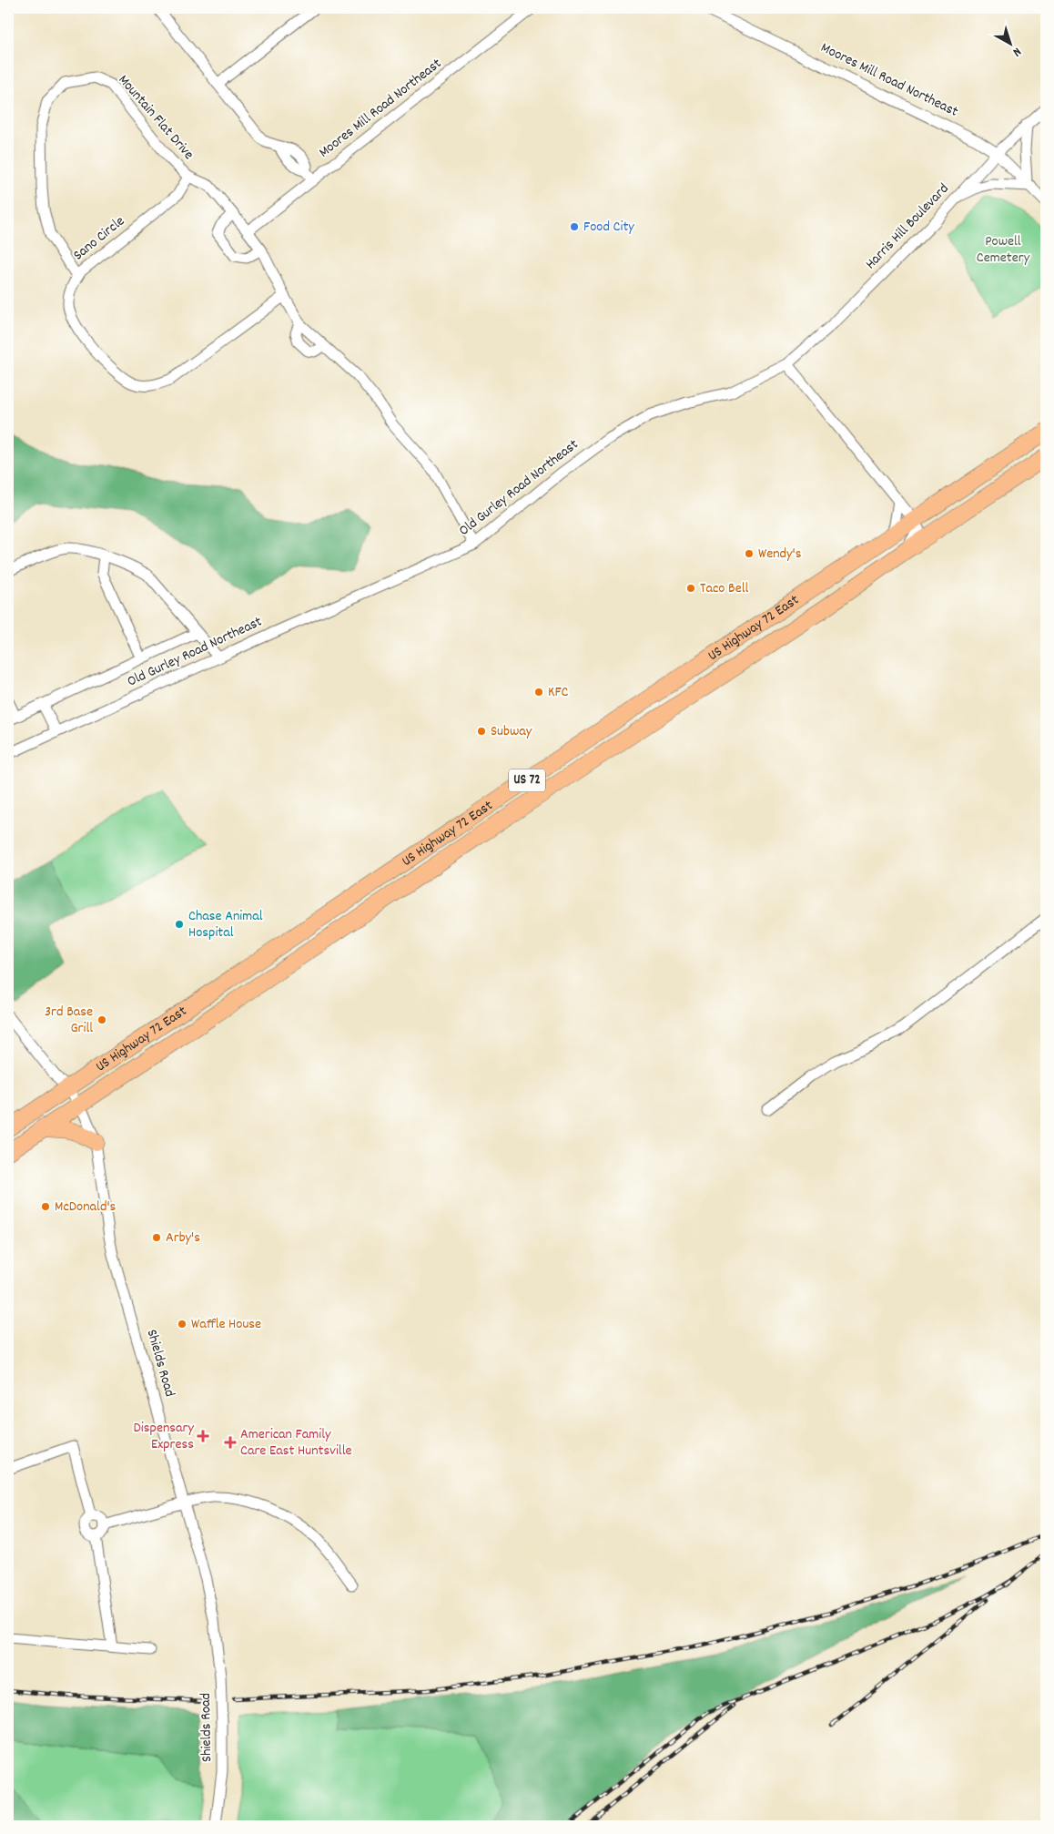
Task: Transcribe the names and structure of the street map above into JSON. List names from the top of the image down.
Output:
{
  "streets": {
    "highway": ["US Highway 72 East", "US 72"],
    "street": [
      "Moores Mill Road Northeast",
      "Mountain Flat Drive",
      "Harris Hill Boulevard",
      "Sano Circle",
      "Old Gurley Road Northeast",
      "Shields Road"
    ]
  },
  "crossings": [
    ["Moores Mill Road Northeast", "Harris Hill Boulevard"],
    ["Mountain Flat Drive", "Sano Circle"],
    ["Harris Hill Boulevard", "Old Gurley Road Northeast"],
    ["US Highway 72 East", "Shields Road"]
  ],
  "parks": ["Powell Cemetery"],
  "places": {
    "other": [
      "Food City",
      "Wendy's",
      "Taco Bell",
      "KFC",
      "Subway",
      "Chase Animal Hospital",
      "3rd Base Grill",
      "McDonald's",
      "Arby's",
      "Waffle House"
    ],
    "health": ["Dispensary Express", "American Family Care East Huntsville"]
  },
  "north": "bottom right"
}
